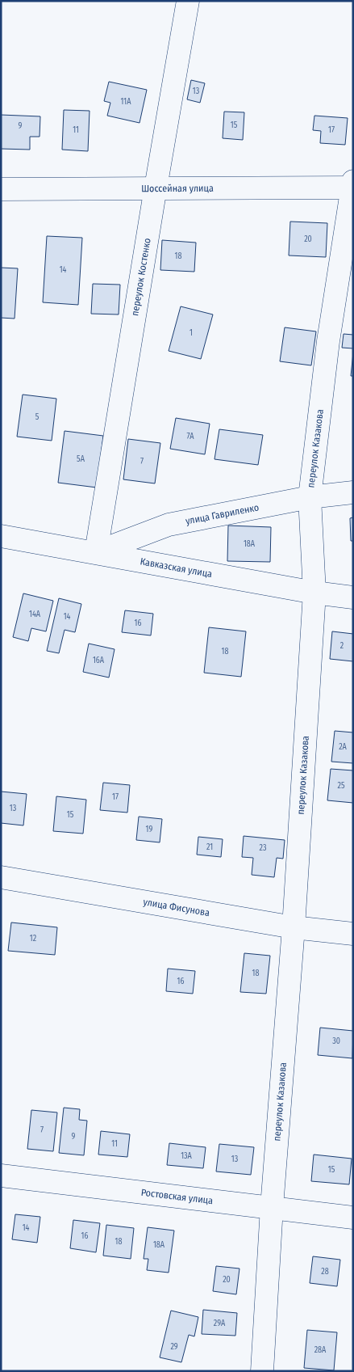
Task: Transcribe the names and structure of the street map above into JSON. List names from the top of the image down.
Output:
{
  "streets": {
    "street": [
      "Шоссейная улица",
      "переулок Костенко",
      "переулок Казакова",
      "улица Гавриленко",
      "Кавказская улица",
      "улица Фисунова",
      "Ростовская улица"
    ]
  },
  "crossings": [
    ["Шоссейная улица", "переулок Костенко"],
    ["Шоссейная улица", "переулок Казакова"],
    ["переулок Костенко", "улица Гавриленко"],
    ["переулок Костенко", "Кавказская улица"],
    ["переулок Казакова", "улица Гавриленко"],
    ["переулок Казакова", "Кавказская улица"],
    ["переулок Казакова", "улица Фисунова"],
    ["переулок Казакова", "Ростовская улица"],
    ["улица Гавриленко", "Кавказская улица"]
  ],
  "house_numbers": [
    "13",
    "11А",
    "15",
    "9",
    "11",
    "17",
    "20",
    "18",
    "14",
    "1",
    "5",
    "7А",
    "5А",
    "7",
    "18А",
    "14А",
    "14",
    "16",
    "2",
    "18",
    "16А",
    "2А",
    "25",
    "17",
    "13",
    "15",
    "19",
    "21",
    "23",
    "12",
    "18",
    "16",
    "30",
    "7",
    "9",
    "11",
    "13А",
    "13",
    "15",
    "14",
    "16",
    "18",
    "18А",
    "28",
    "20",
    "29А",
    "29",
    "28А"
  ]
}
